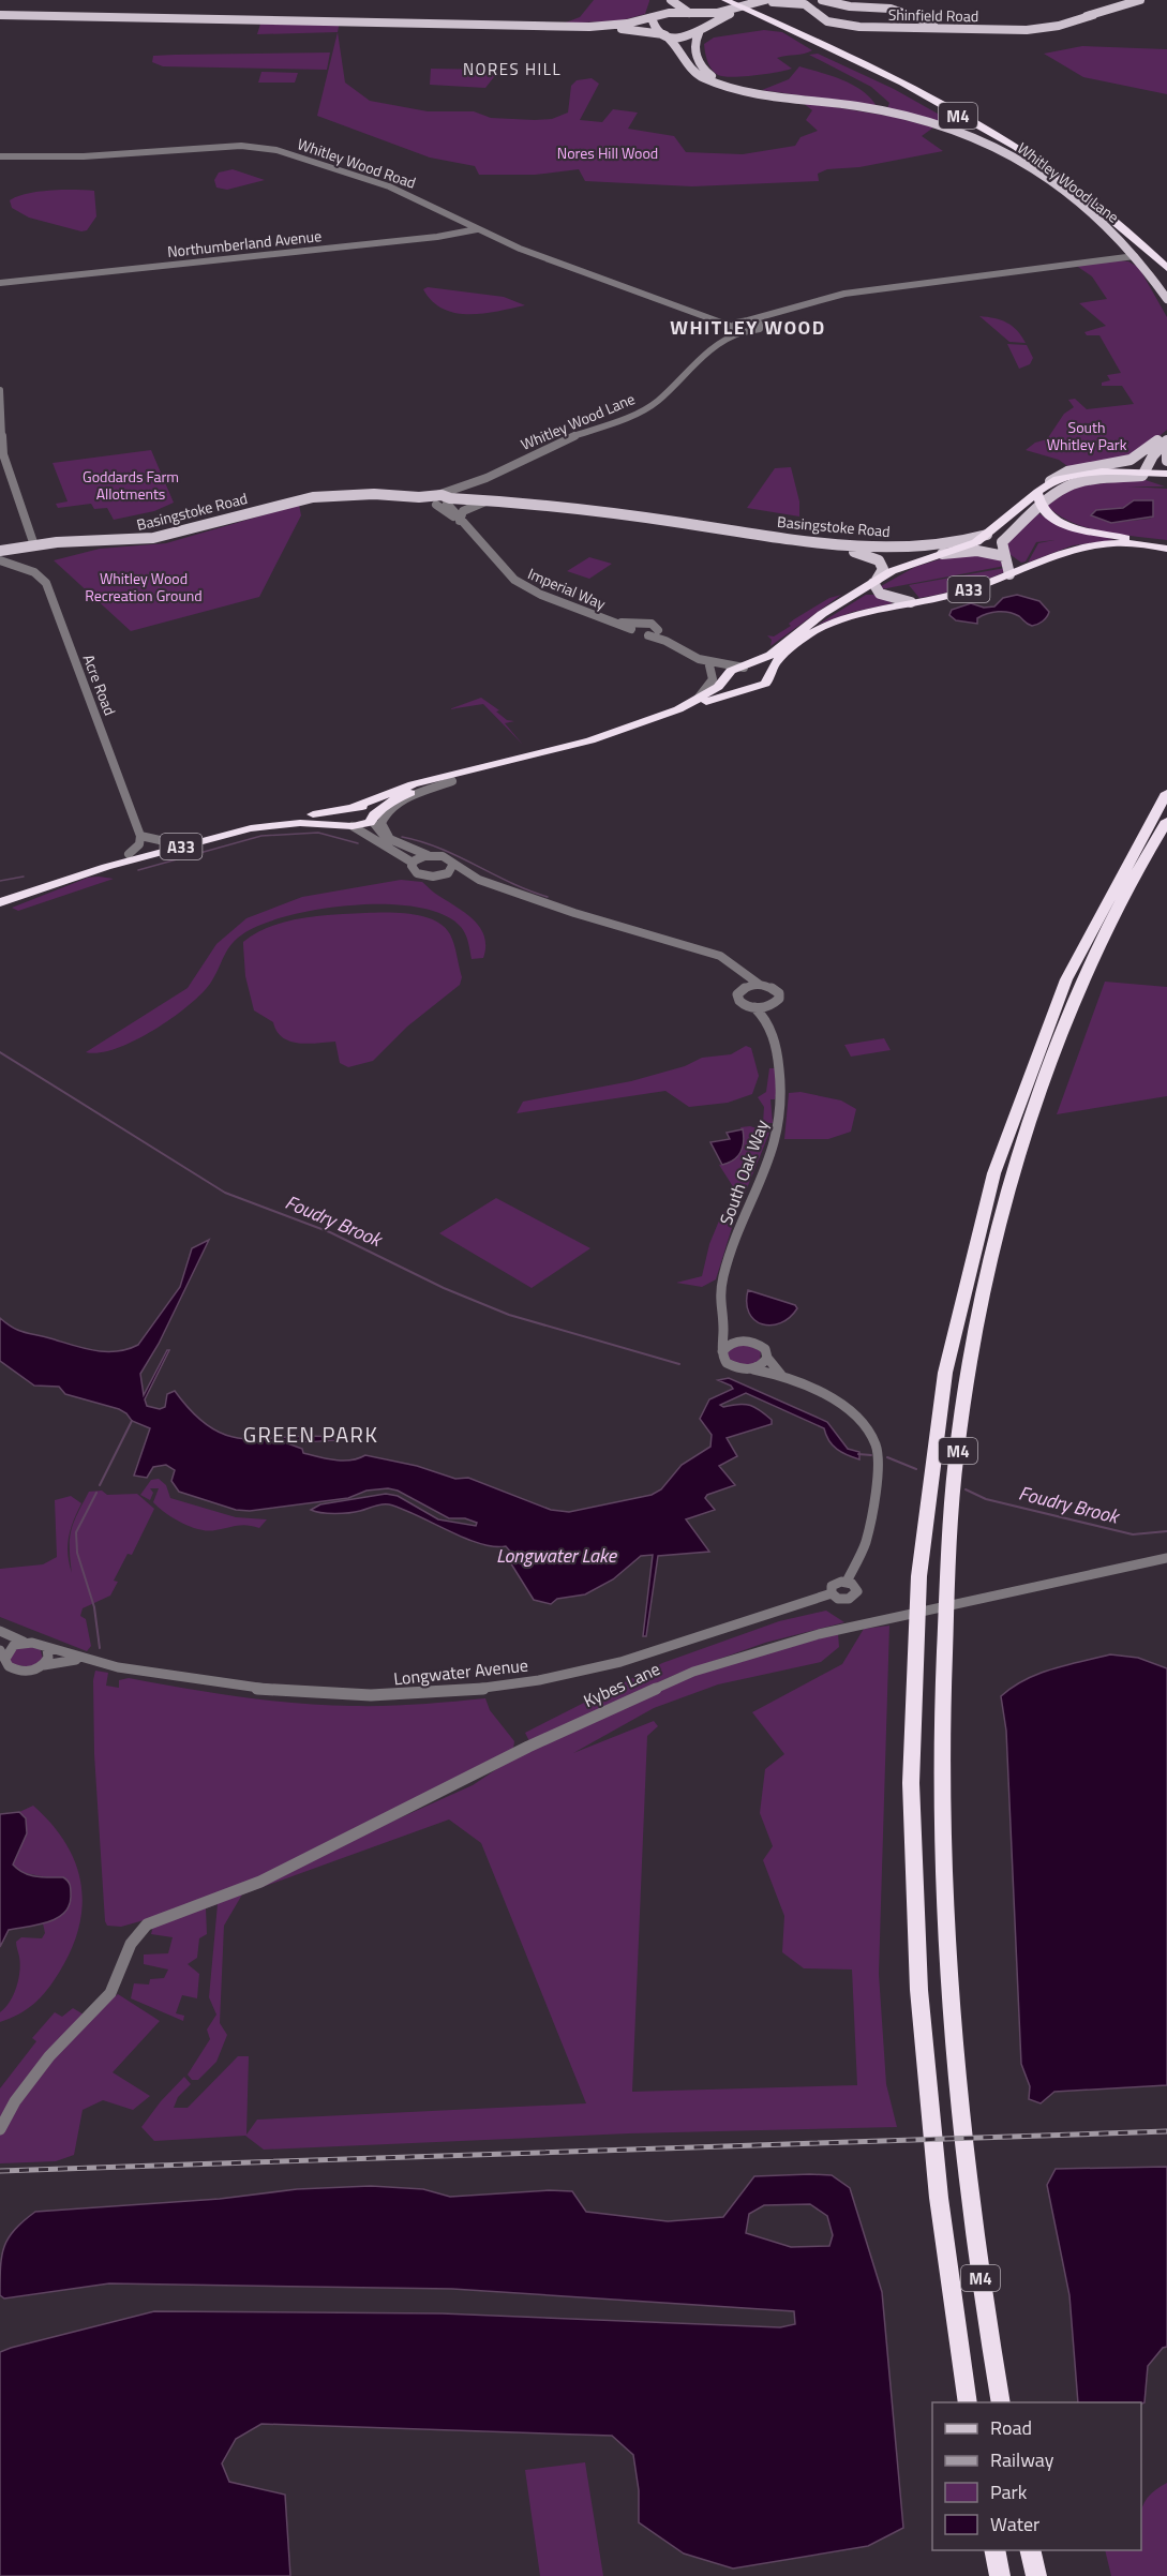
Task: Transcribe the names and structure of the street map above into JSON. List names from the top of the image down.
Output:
{
  "streets": {
    "highway": ["M4", "Basingstoke Road", "A33"],
    "main road": ["Shinfield Road", "Whitley Wood Lane"],
    "street": [
      "Whitley Wood Road",
      "Northumberland Avenue",
      "Imperial Way",
      "Acre Road",
      "South Oak Way",
      "Longwater Avenue",
      "Kybes Lane"
    ]
  },
  "crossings": [
    ["Whitley Wood Road", "Whitley Wood Lane"],
    ["Whitley Wood Road", "Northumberland Avenue"],
    ["Whitley Wood Lane", "Basingstoke Road"],
    ["Whitley Wood Lane", "Imperial Way"],
    ["Basingstoke Road", "Imperial Way"],
    ["Basingstoke Road", "A33"],
    ["South Oak Way", "Longwater Avenue"]
  ],
  "districts": ["NORES HILL", "WHITLEY WOOD", "GREEN PARK"],
  "water": ["Foudry Brook", "Longwater Lake"],
  "parks": [
    "Nores Hill Wood",
    "South Whitley Park",
    "Goddards Farm Allotments",
    "Whitley Wood Recreation Ground"
  ],
  "legend": [
    "Road",
    "Railway",
    "Park",
    "Water"
  ]
}
